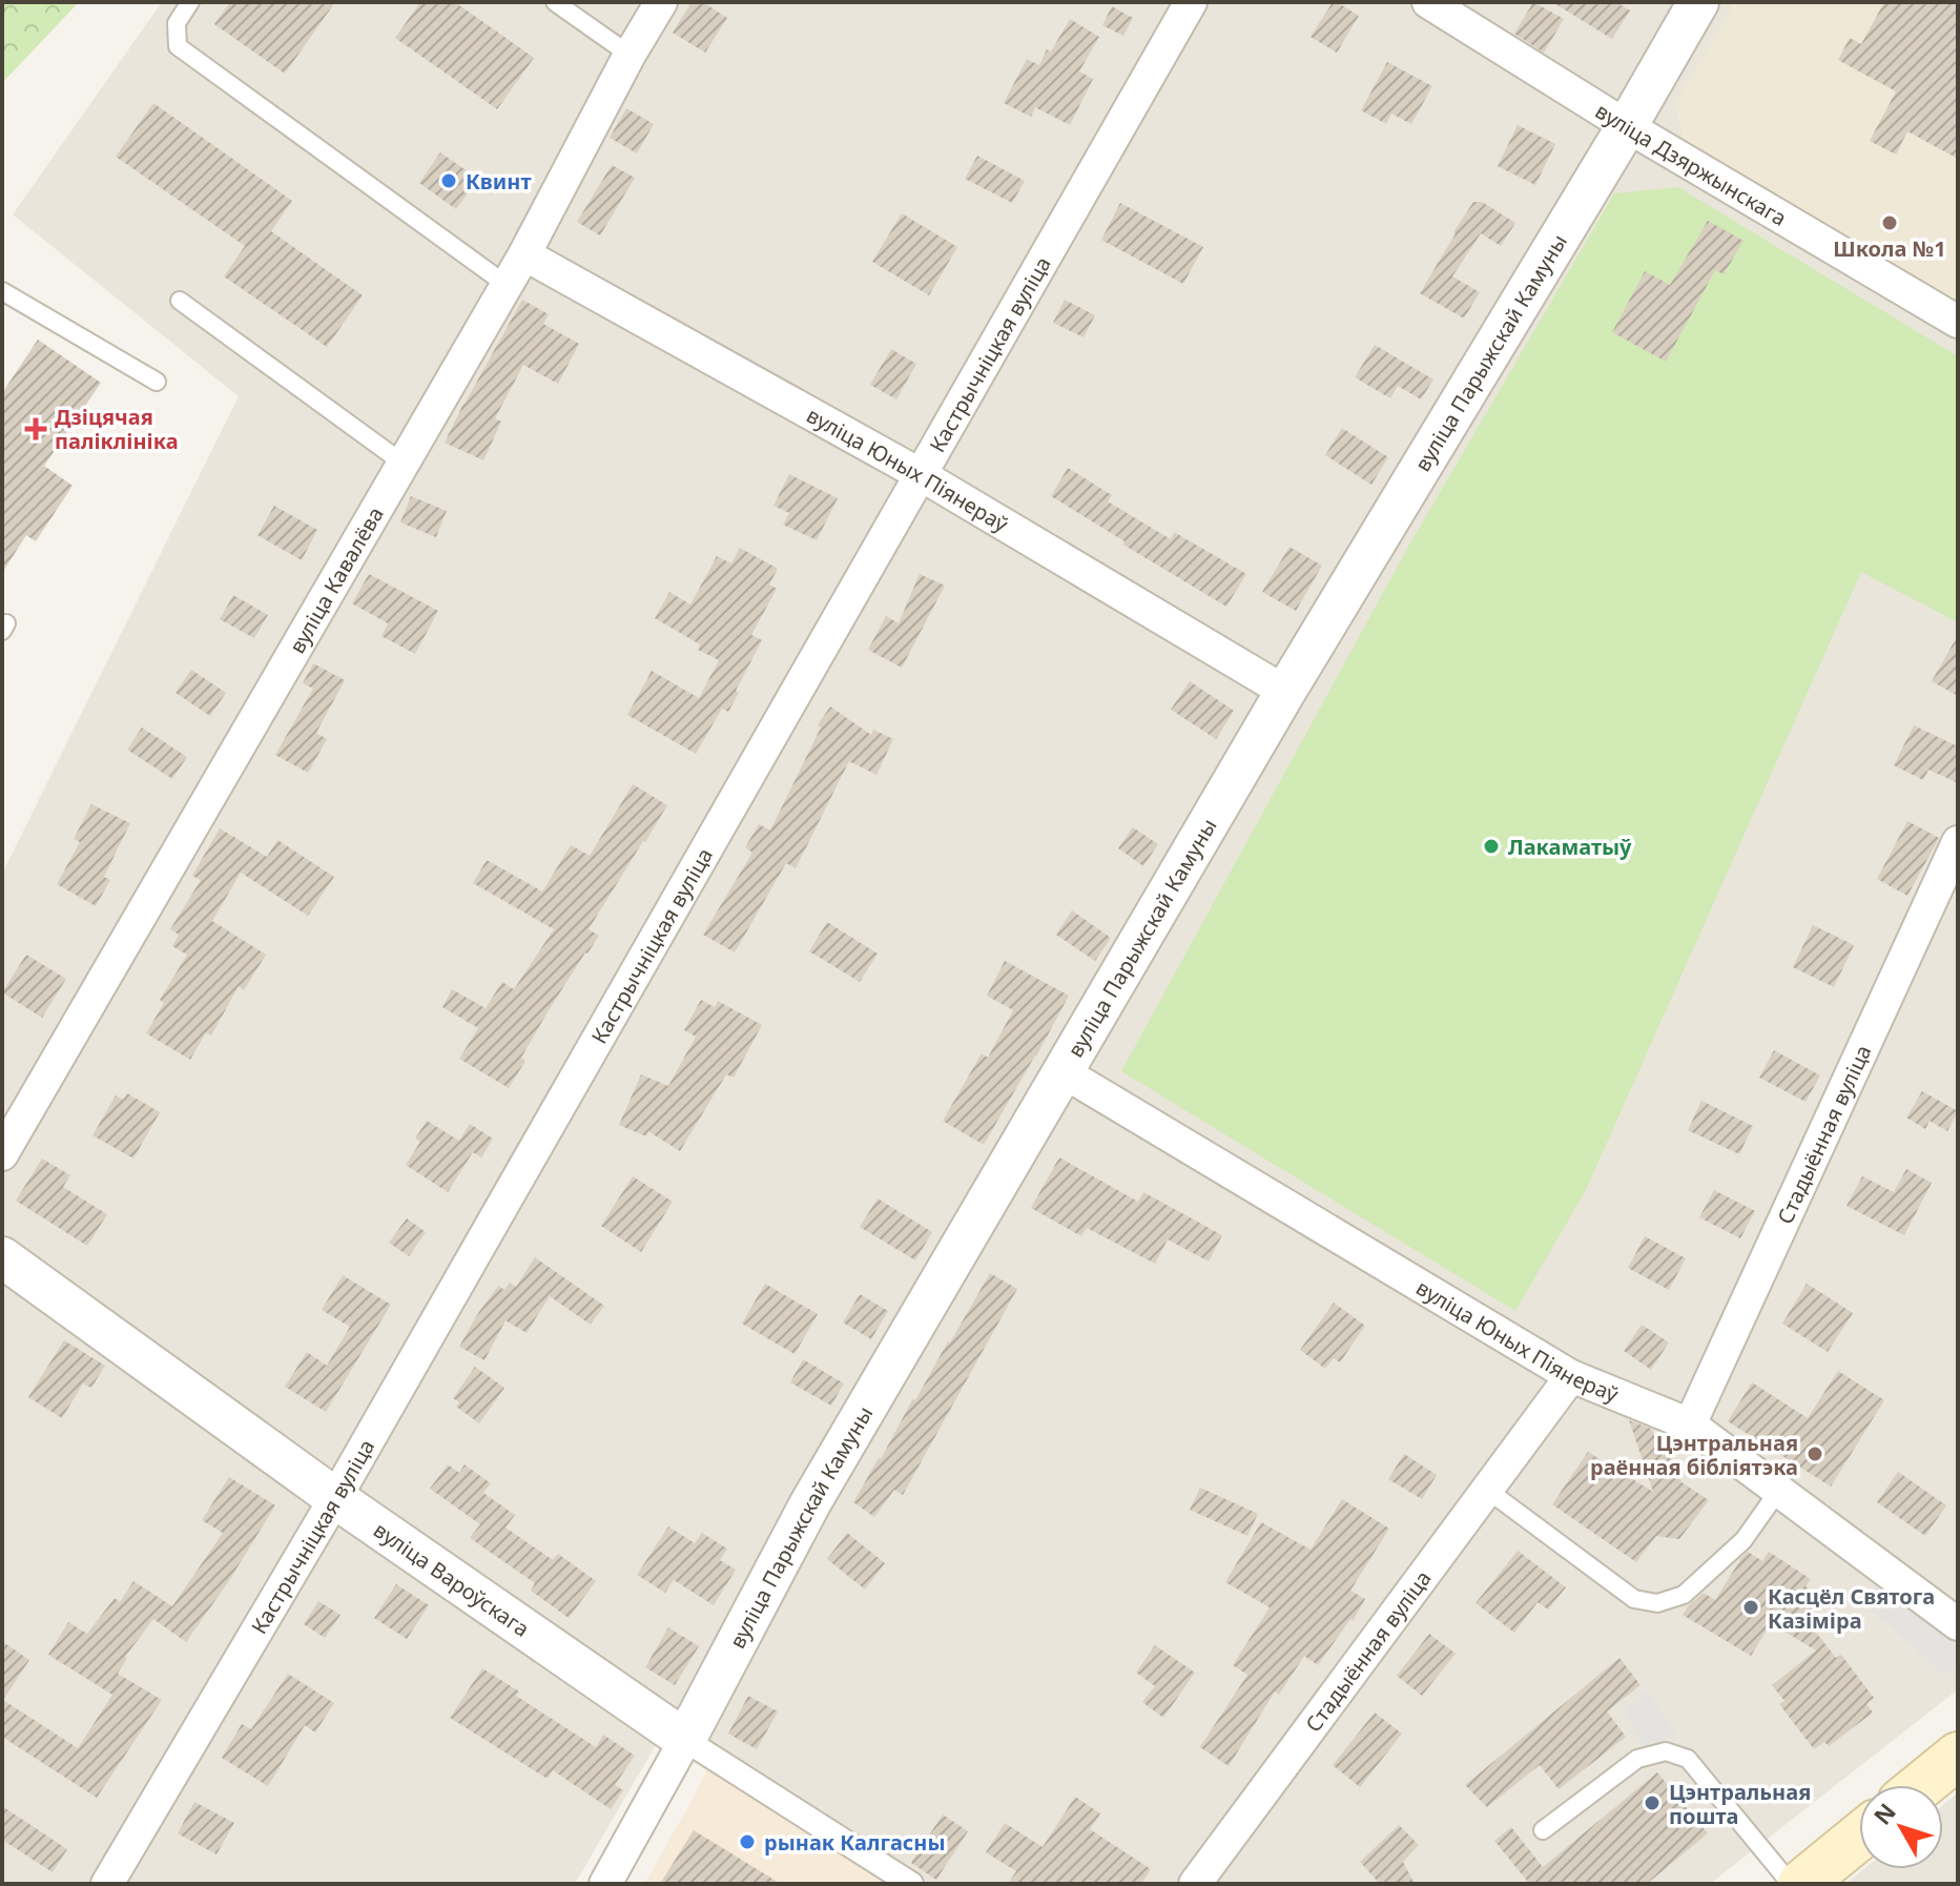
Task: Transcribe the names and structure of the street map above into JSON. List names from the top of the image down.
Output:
{
  "streets": {
    "street": [
      "вуліца Дзяржынскага",
      "вуліца Парыжскай Камуны",
      "Кастрычніцкая вуліца",
      "вуліца Юных Піянераў",
      "вуліца Кавалёва",
      "Стадыённая вуліца",
      "вуліца Вароўскага"
    ]
  },
  "crossings": [
    ["вуліца Дзяржынскага", "вуліца Парыжскай Камуны"],
    ["вуліца Парыжскай Камуны", "вуліца Юных Піянераў"],
    ["вуліца Парыжскай Камуны", "вуліца Вароўскага"],
    ["Кастрычніцкая вуліца", "вуліца Юных Піянераў"],
    ["Кастрычніцкая вуліца", "вуліца Вароўскага"],
    ["вуліца Юных Піянераў", "вуліца Кавалёва"],
    ["вуліца Юных Піянераў", "Стадыённая вуліца"]
  ],
  "places": {
    "other": [
      "Квинт",
      "Школа №1",
      "Лакаматыў",
      "Цэнтральная раённая бібліятэка",
      "Касцёл Святога Казіміра",
      "Цэнтральная пошта",
      "рынак Калгасны"
    ],
    "health": ["Дзіцячая паліклініка"]
  },
  "north": "top left"
}
